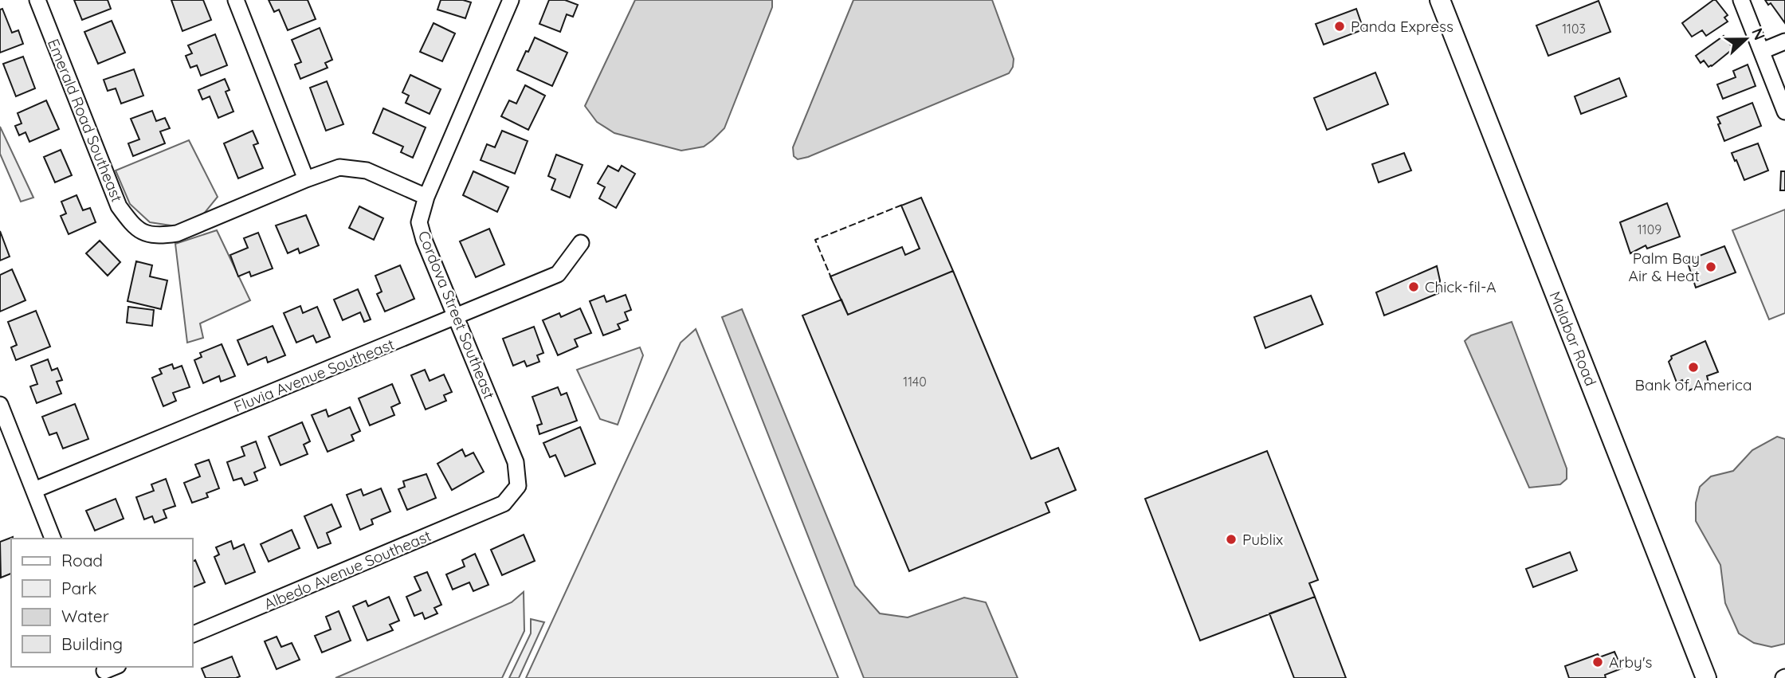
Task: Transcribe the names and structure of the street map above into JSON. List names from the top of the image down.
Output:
{
  "streets": {
    "main road": ["Malabar Road"],
    "street": [
      "Emerald Road Southeast",
      "Cordova Street Southeast",
      "Fluvia Avenue Southeast",
      "Albedo Avenue Southeast"
    ]
  },
  "crossings": [
    ["Emerald Road Southeast", "Cordova Street Southeast"],
    ["Cordova Street Southeast", "Fluvia Avenue Southeast"],
    ["Cordova Street Southeast", "Albedo Avenue Southeast"]
  ],
  "places": [
    "Panda Express",
    "Palm Bay Air & Heat",
    "Chick-fil-A",
    "Bank of America",
    "Publix",
    "Arby's"
  ],
  "house_numbers": ["1103", "1109", "1140"],
  "legend": [
    "Road",
    "Park",
    "Water",
    "Building"
  ],
  "north": "right"
}
